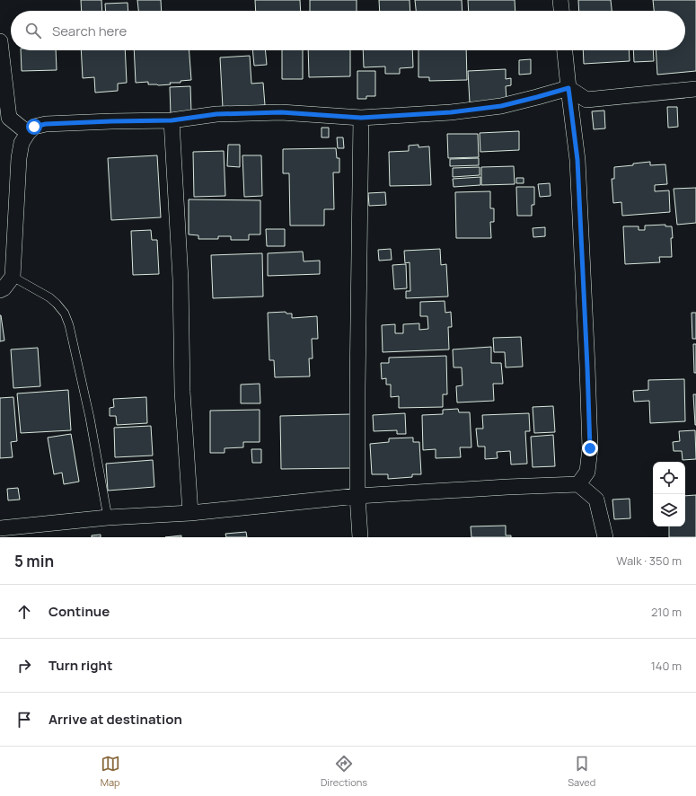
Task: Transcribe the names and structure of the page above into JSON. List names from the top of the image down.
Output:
{
  "page": {
    "search": "Search here",
    "heading": ["5 min", "Walk · 350 m"],
    "list": [
      ["Continue", "210 m"],
      ["Turn right", "140 m"],
      "Arrive at destination"
    ],
    "nav": ["Map", "Directions", "Saved"]
  }
}
